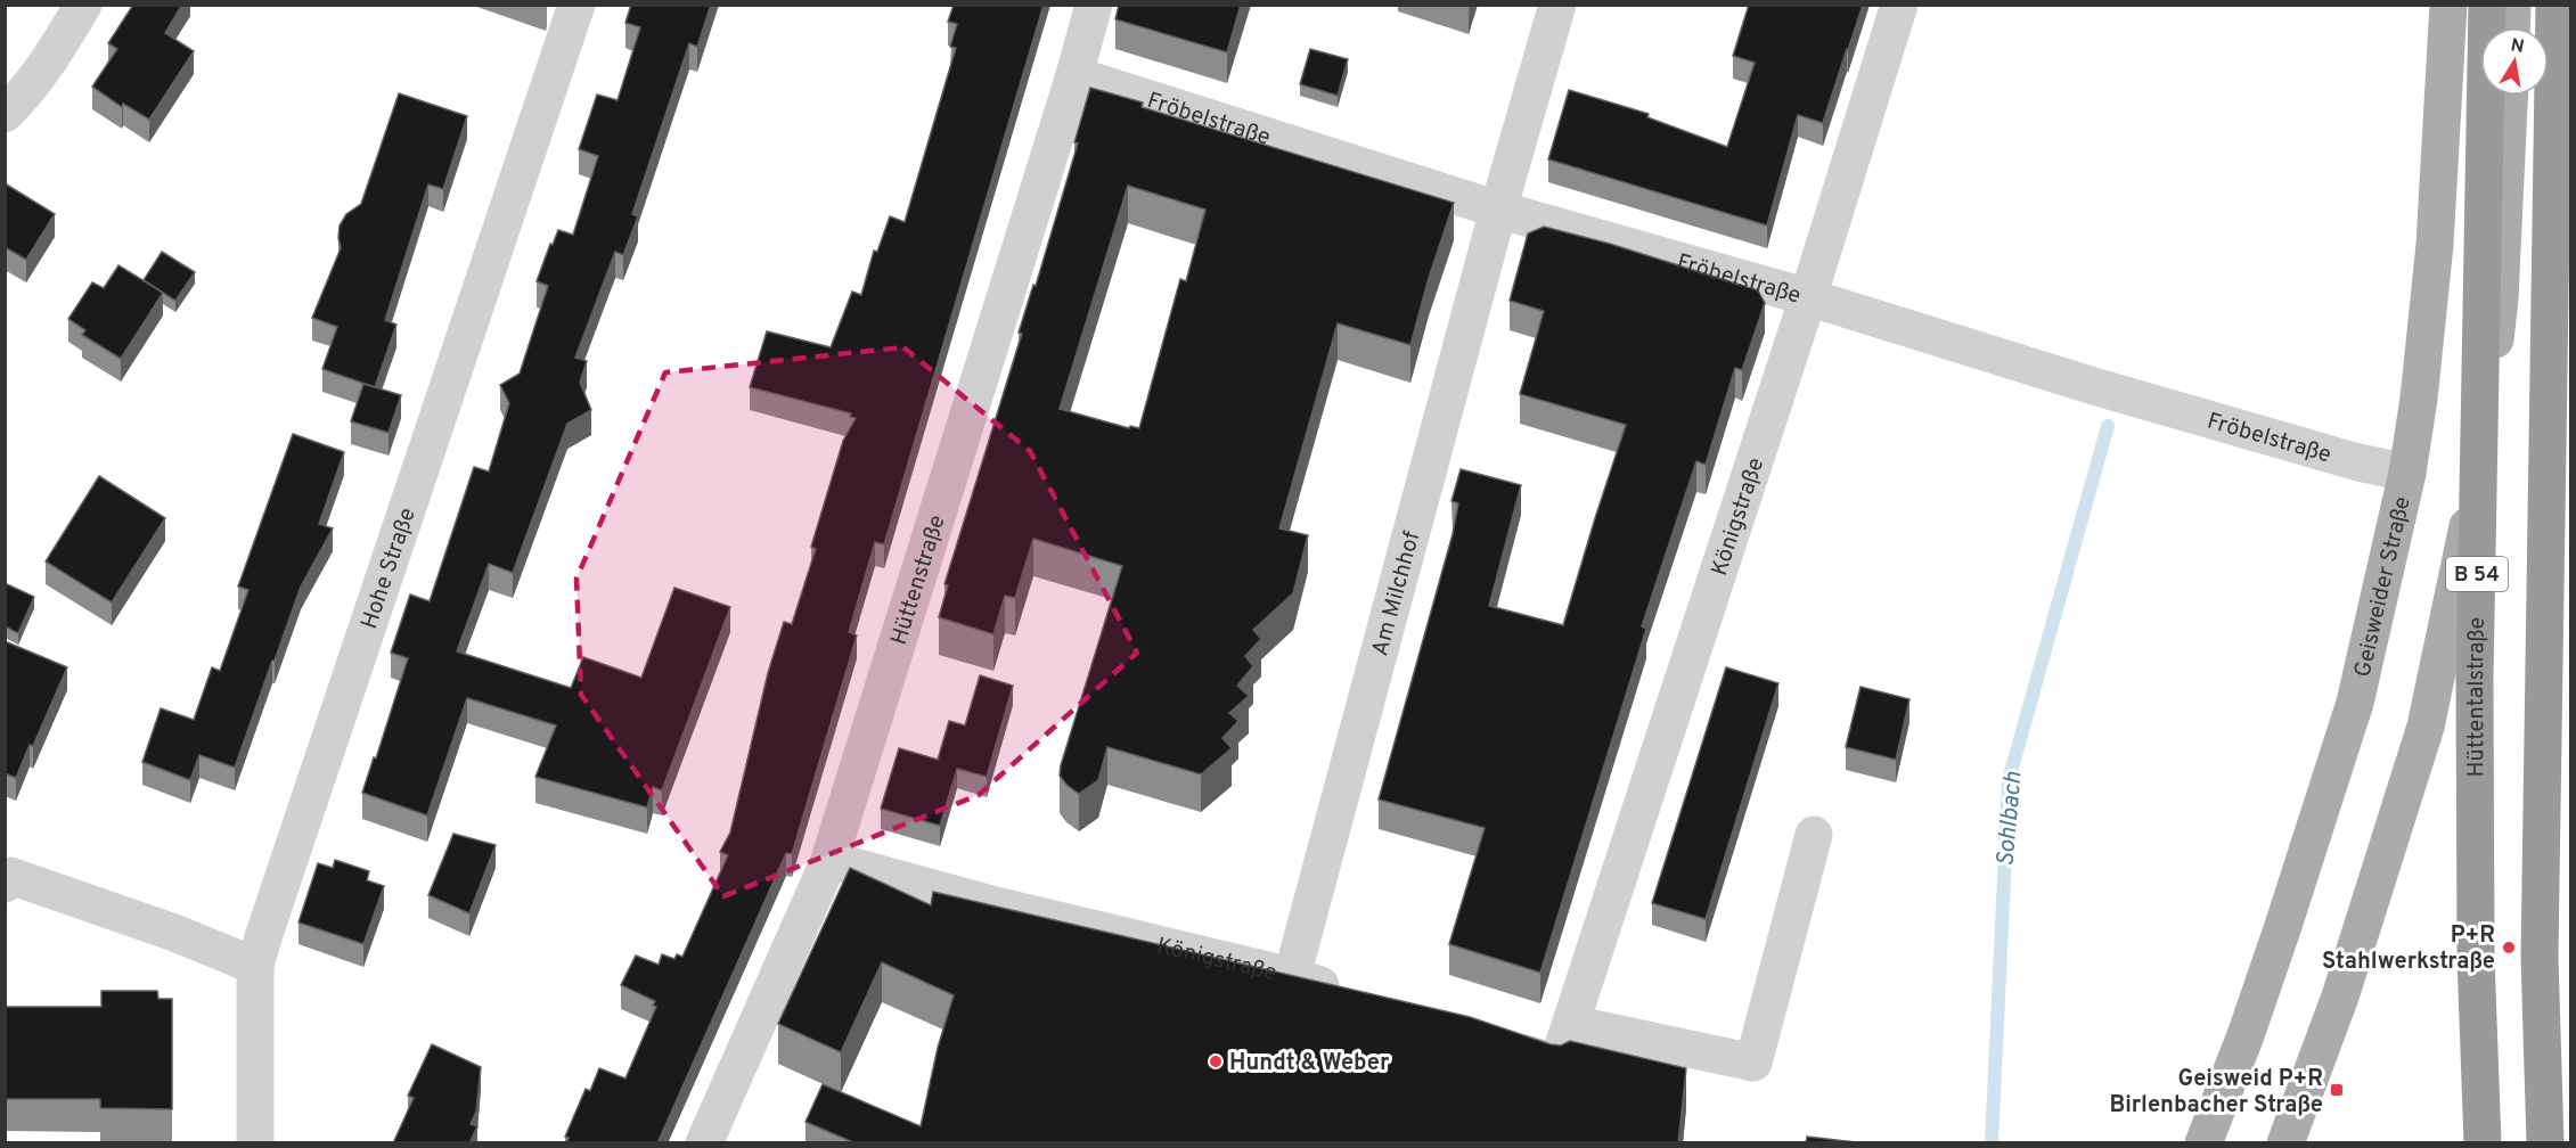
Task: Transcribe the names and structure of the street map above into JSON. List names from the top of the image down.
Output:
{
  "streets": {
    "highway": ["B 54", "Hüttentalstraße"],
    "main road": ["Geisweider Straße"],
    "street": [
      "Fröbelstraße",
      "Königstraße",
      "Hohe Straße",
      "Hüttenstraße",
      "Am Milchhof"
    ]
  },
  "crossings": [
    ["Fröbelstraße", "Königstraße"],
    ["Fröbelstraße", "Hüttenstraße"],
    ["Fröbelstraße", "Geisweider Straße"],
    ["Fröbelstraße", "Am Milchhof"],
    ["Königstraße", "Hüttenstraße"],
    ["Königstraße", "Am Milchhof"]
  ],
  "water": ["Sohlbach"],
  "places": {
    "other": ["P+R Stahlwerkstraße", "Hundt & Weber"],
    "transit": ["Geisweid P+R Birlenbacher Straße"]
  },
  "north": "top"
}
